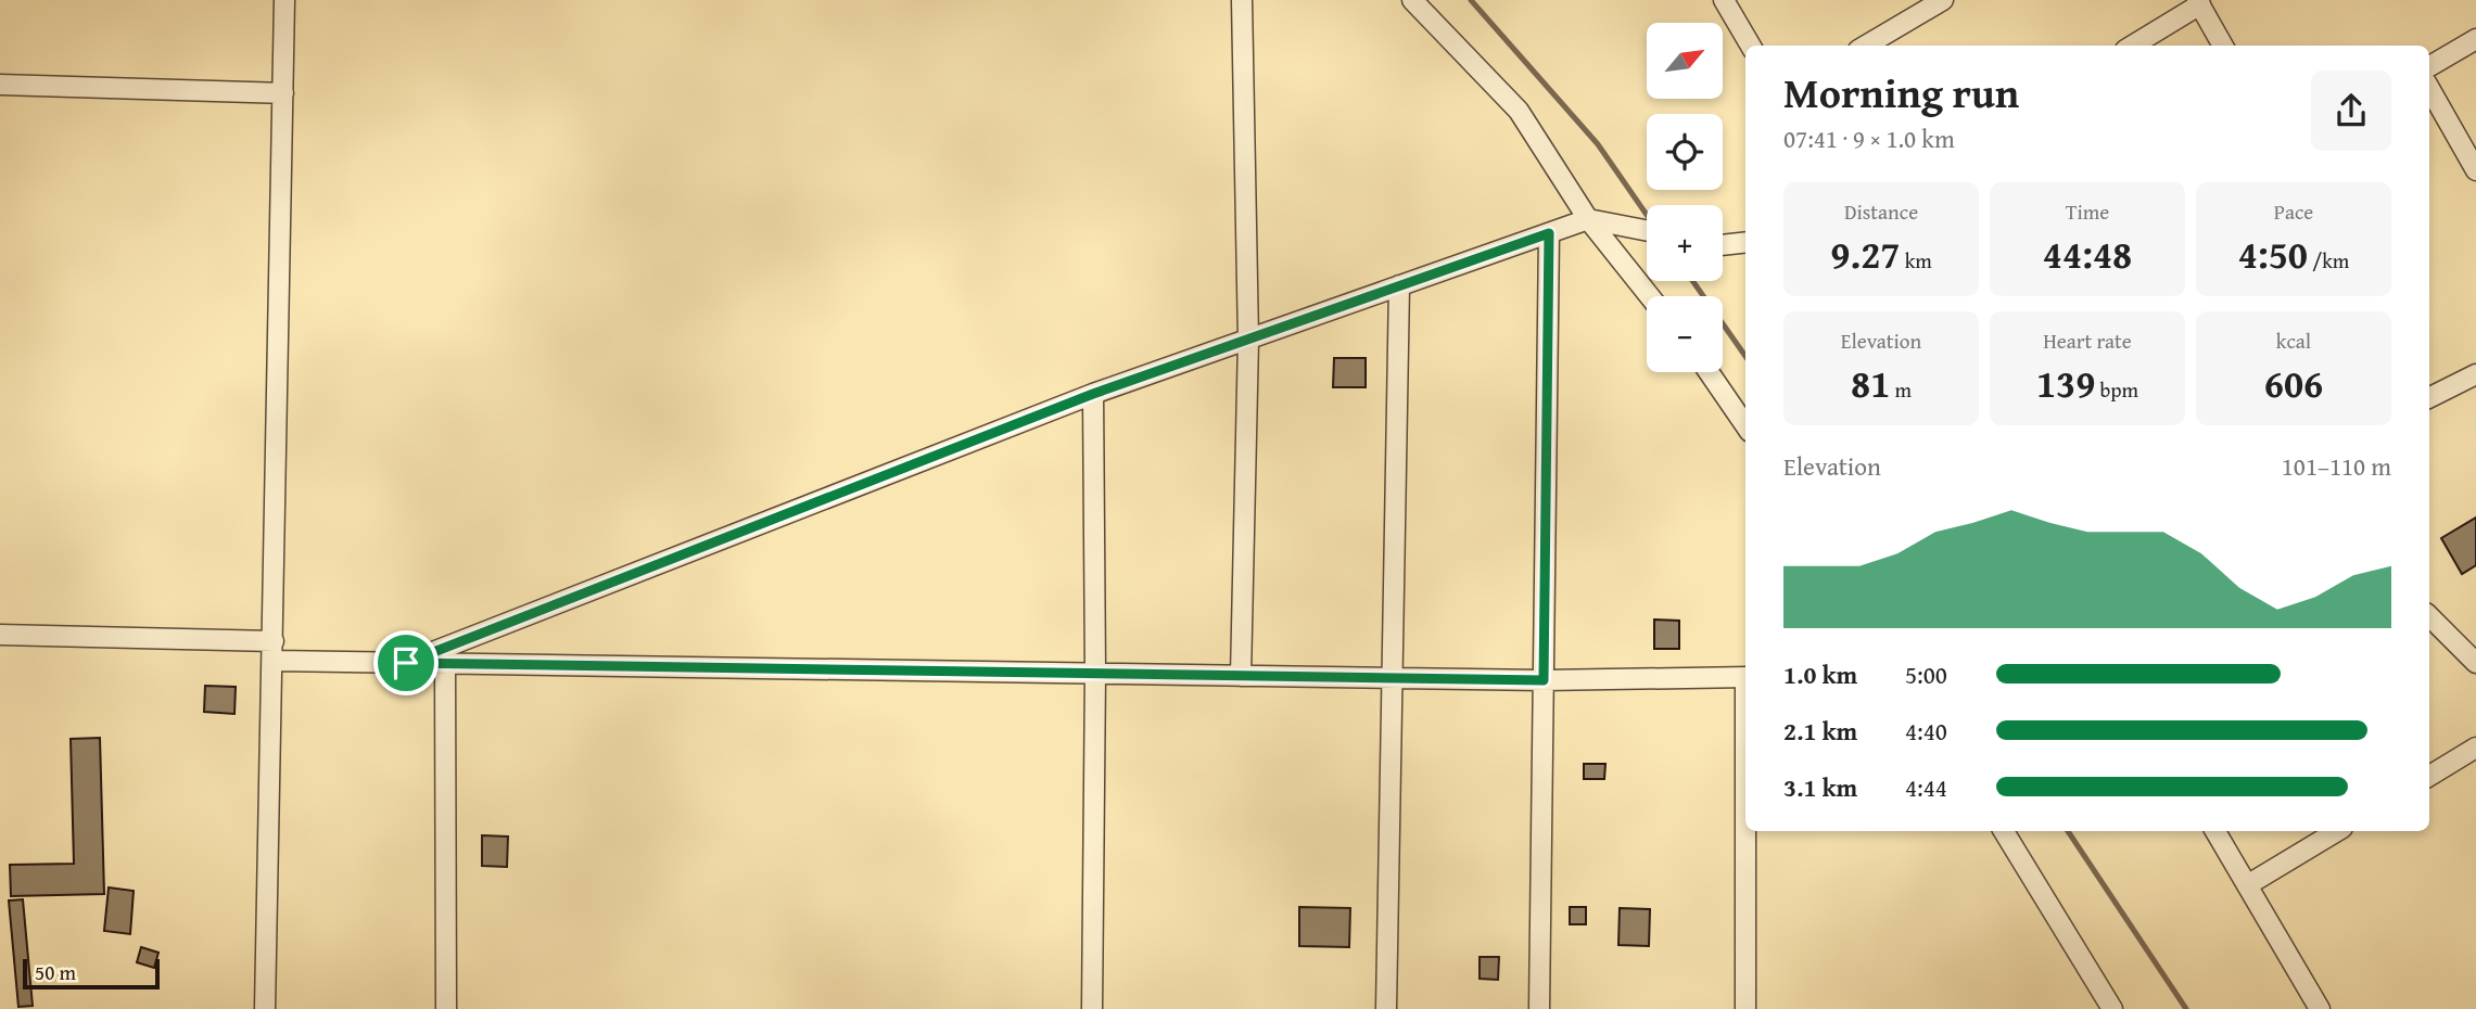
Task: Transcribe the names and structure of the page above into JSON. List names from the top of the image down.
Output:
{
  "scale_bar": "50 m",
  "north": "top right",
  "page": {
    "map_buttons": ["+", "−"],
    "heading": ["Morning run", "07:41 · 9 × 1.0 km"],
    "stats": [
      ["Distance", "9.27 km"],
      ["Time", "44:48"],
      ["Pace", "4:50 /km"],
      ["Elevation", "81 m"],
      ["Heart rate", "139 bpm"],
      ["kcal", "606"]
    ],
    "chart": ["Elevation", "101–110 m"],
    "list": [
      {
        "name": "1.0 km",
        "note": "5:00"
      },
      {
        "name": "2.1 km",
        "note": "4:40"
      },
      {
        "name": "3.1 km",
        "note": "4:44"
      }
    ],
    "scale": "50 m"
  }
}
